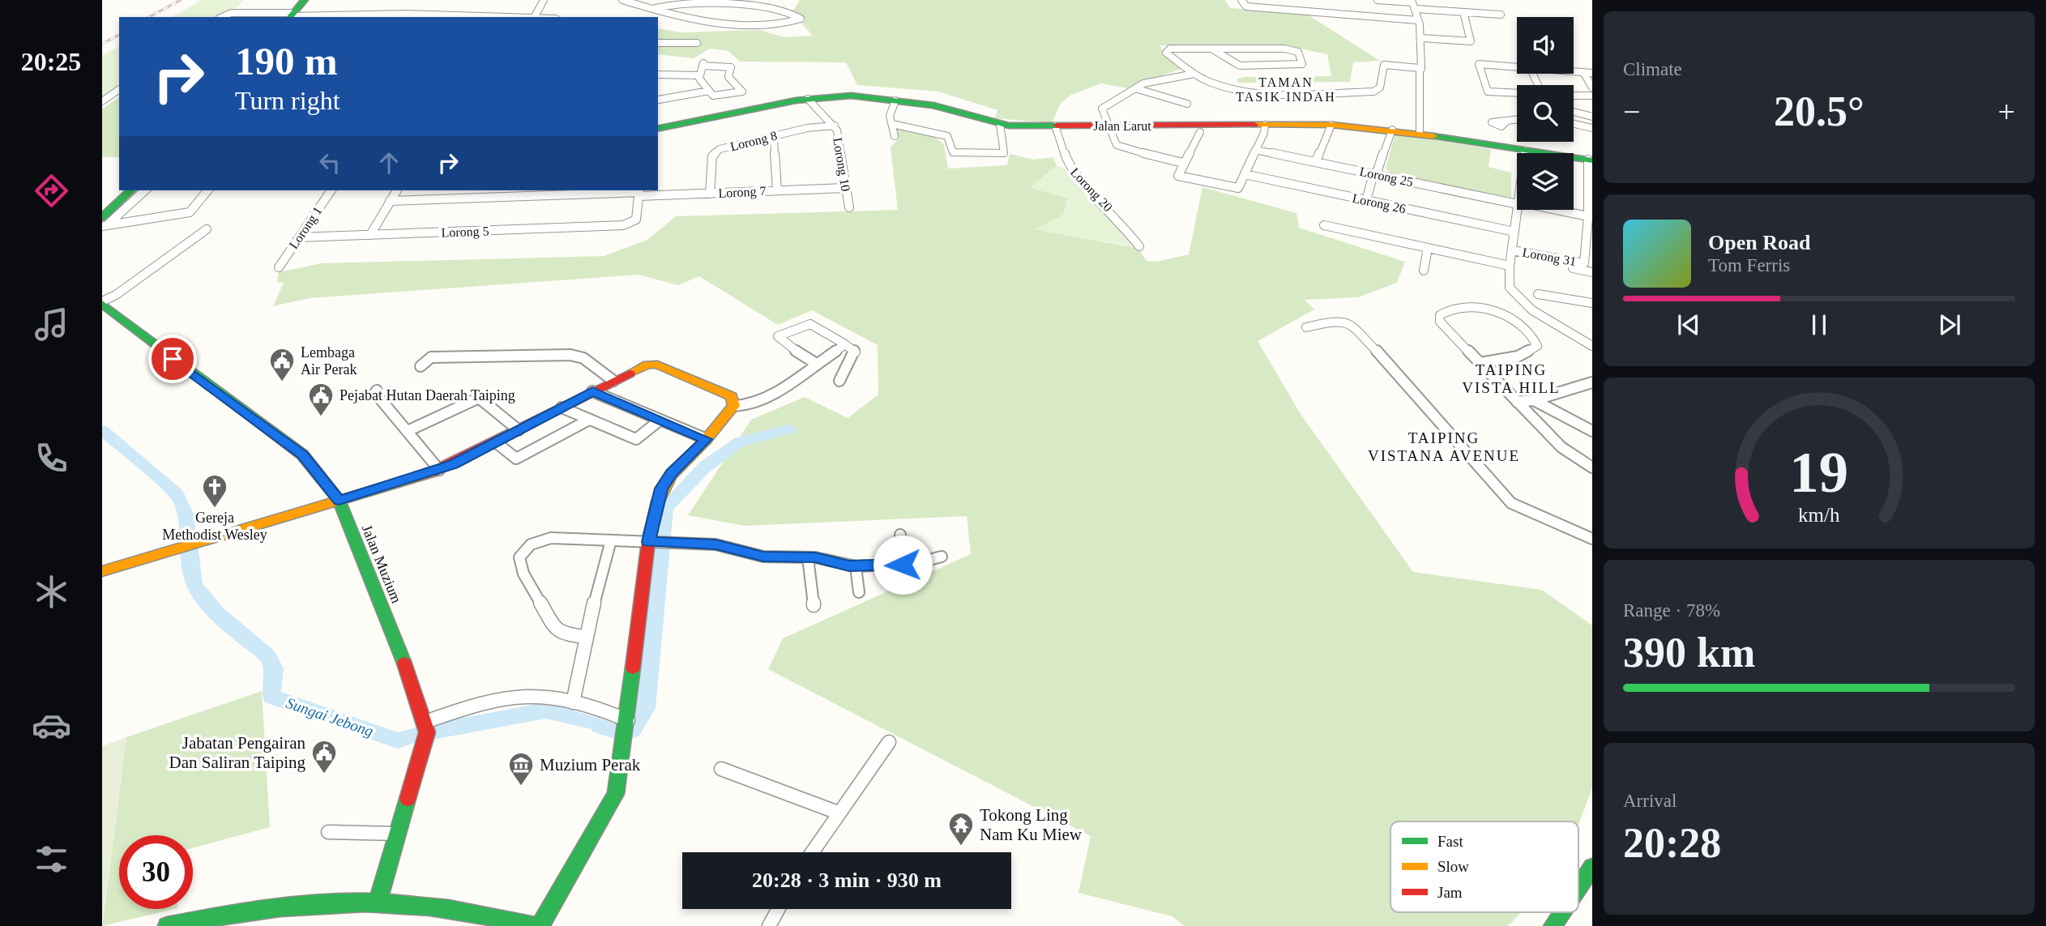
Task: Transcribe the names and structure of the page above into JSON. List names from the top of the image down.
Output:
{
  "streets": {
    "street": [
      "Jalan Larut",
      "Lorong 8",
      "Lorong 10",
      "Lorong 25",
      "Lorong 20",
      "Lorong 7",
      "Lorong 26",
      "Lorong 1",
      "Lorong 5",
      "Lorong 31",
      "Jalan Muzium"
    ]
  },
  "crossings": [
    ["Jalan Larut", "Lorong 10"],
    ["Jalan Larut", "Lorong 20"],
    ["Jalan Larut", "Lorong 31"],
    ["Lorong 8", "Lorong 10"],
    ["Lorong 8", "Lorong 7"],
    ["Lorong 10", "Lorong 7"],
    ["Lorong 7", "Lorong 5"],
    ["Lorong 1", "Lorong 5"]
  ],
  "districts": ["TAMAN TASIK INDAH", "TAIPING VISTA HILL", "TAIPING VISTANA AVENUE"],
  "water": ["Sungai Jebong"],
  "places": {
    "public building": ["Lembaga Air Perak", "Pejabat Hutan Daerah Taiping", "Jabatan Pengairan Dan Saliran Taiping"],
    "church": ["Gereja Methodist Wesley"],
    "museum": ["Muzium Perak"],
    "temple": ["Tokong Ling Nam Ku Miew"]
  },
  "legend": ["Fast", "Slow", "Jam"],
  "page": {
    "tabs": "20:25",
    "tile": [
      "Climate",
      ["Range · 78%", "390 km"],
      ["Arrival", "20:28"]
    ],
    "turn": ["190 m", "Turn right"],
    "heat": ["−", "20.5°", "+"],
    "song": ["Open Road", "Tom Ferris"],
    "limit": "30",
    "trip": "20:28 · 3 min · 930 m",
    "gauge": ["19", "km/h"]
  }
}
